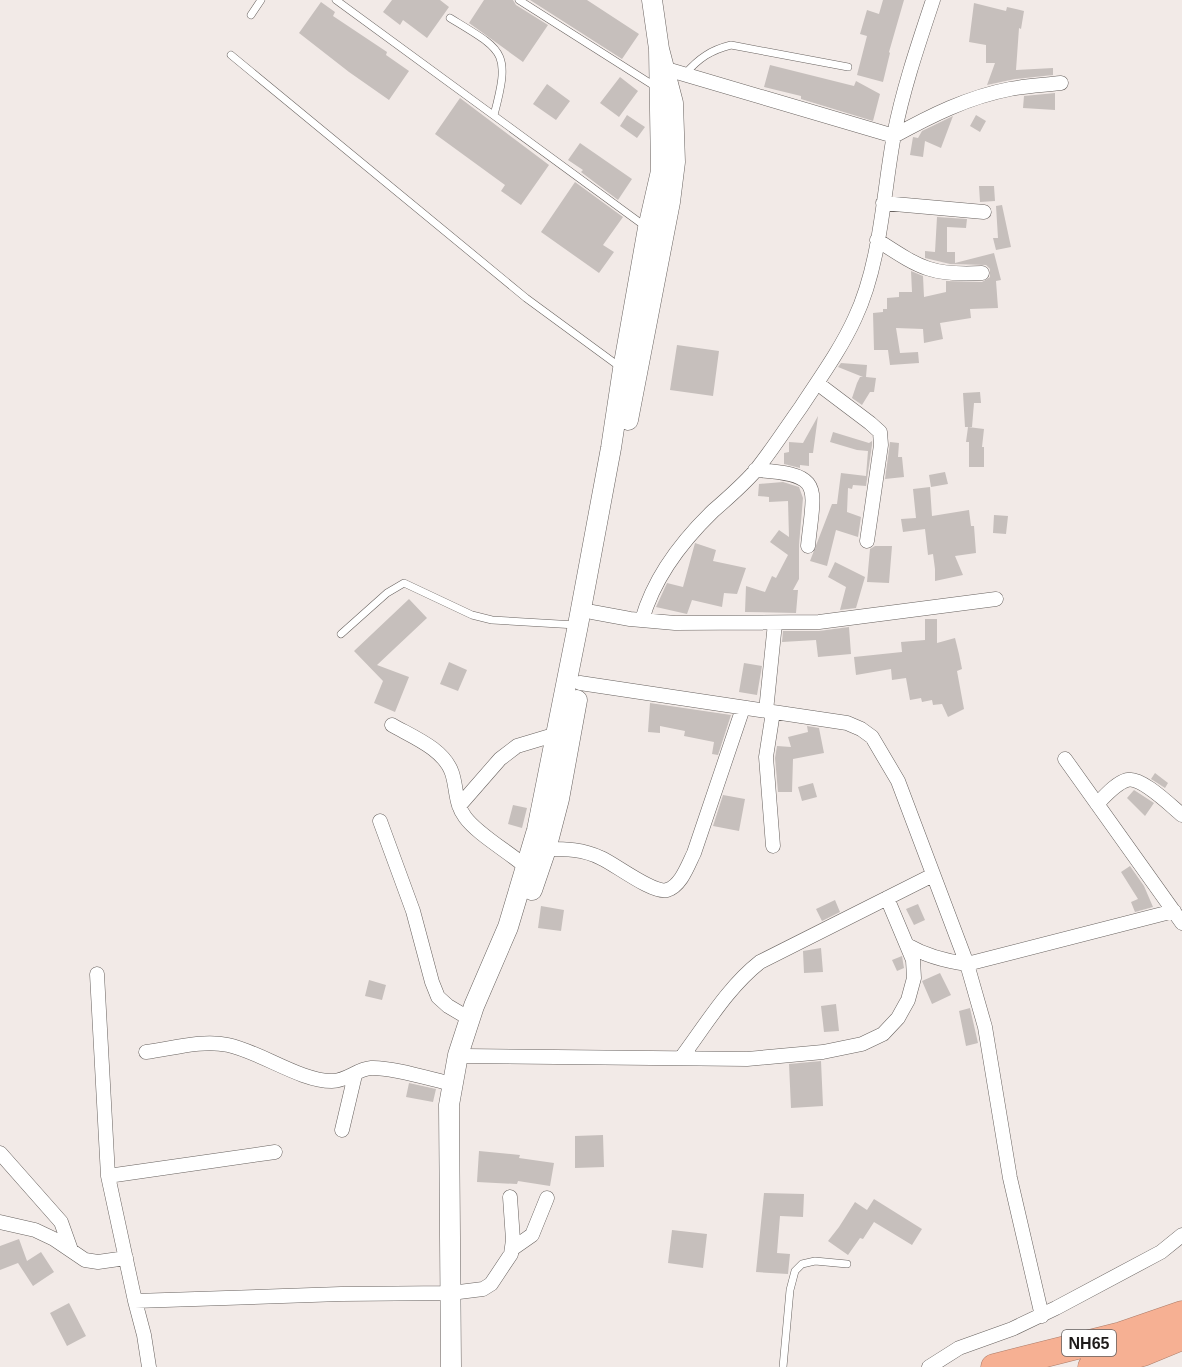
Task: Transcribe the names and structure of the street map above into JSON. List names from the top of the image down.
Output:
{
  "streets": {
    "highway": ["NH65"]
  }
}
